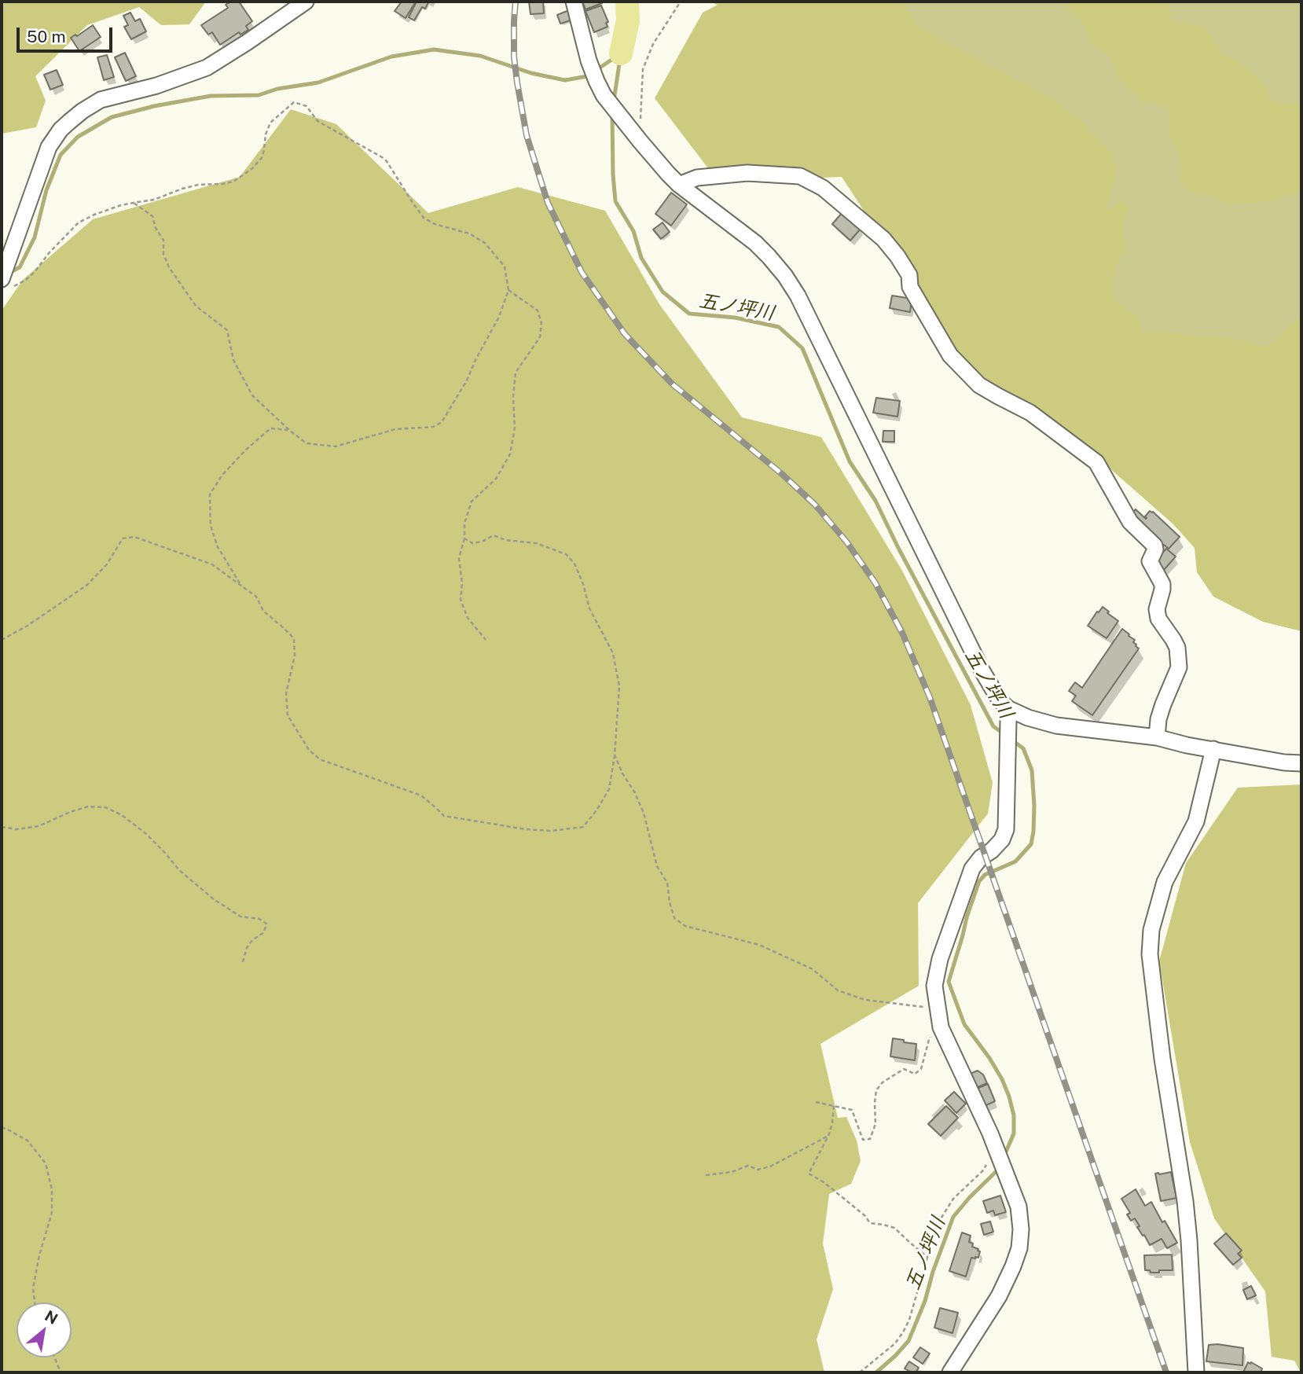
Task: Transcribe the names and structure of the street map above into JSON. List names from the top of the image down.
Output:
{
  "water": ["五ノ坪川"],
  "scale_bar": "50 m",
  "north": "top right"
}
